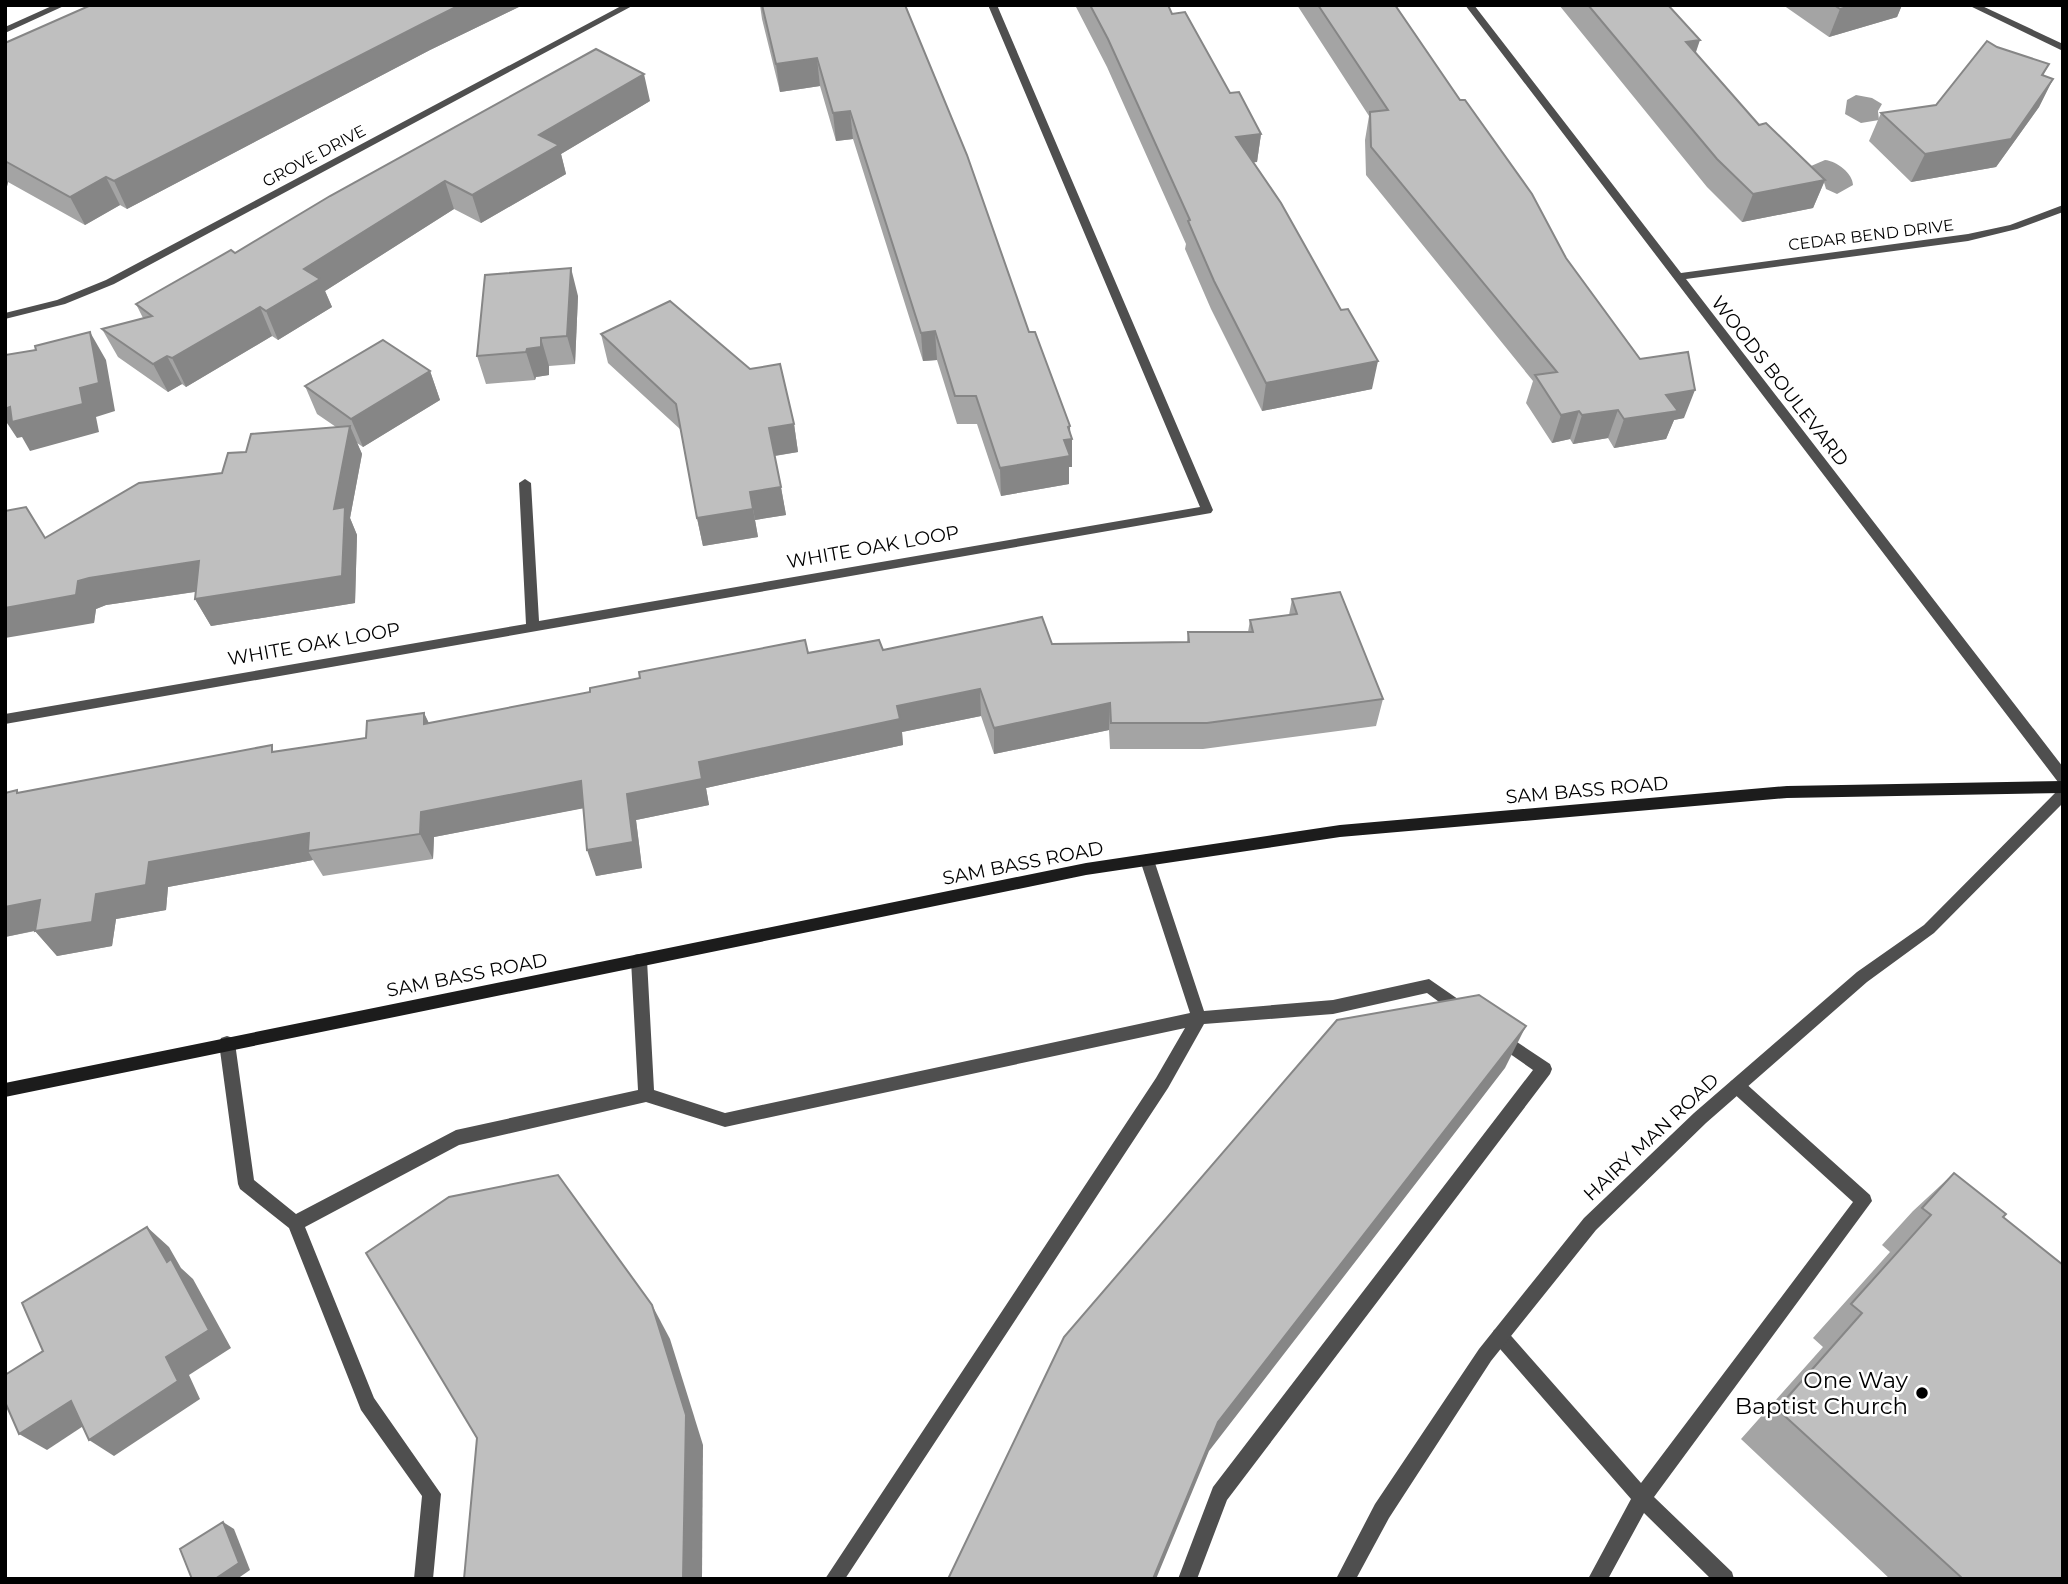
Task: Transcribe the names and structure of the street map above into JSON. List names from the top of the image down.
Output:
{
  "streets": {
    "main road": ["SAM BASS ROAD"],
    "street": [
      "GROVE DRIVE",
      "CEDAR BEND DRIVE",
      "WOODS BOULEVARD",
      "WHITE OAK LOOP",
      "HAIRY MAN ROAD"
    ]
  },
  "crossings": [
    ["CEDAR BEND DRIVE", "WOODS BOULEVARD"]
  ],
  "places": ["One Way Baptist Church"]
}
